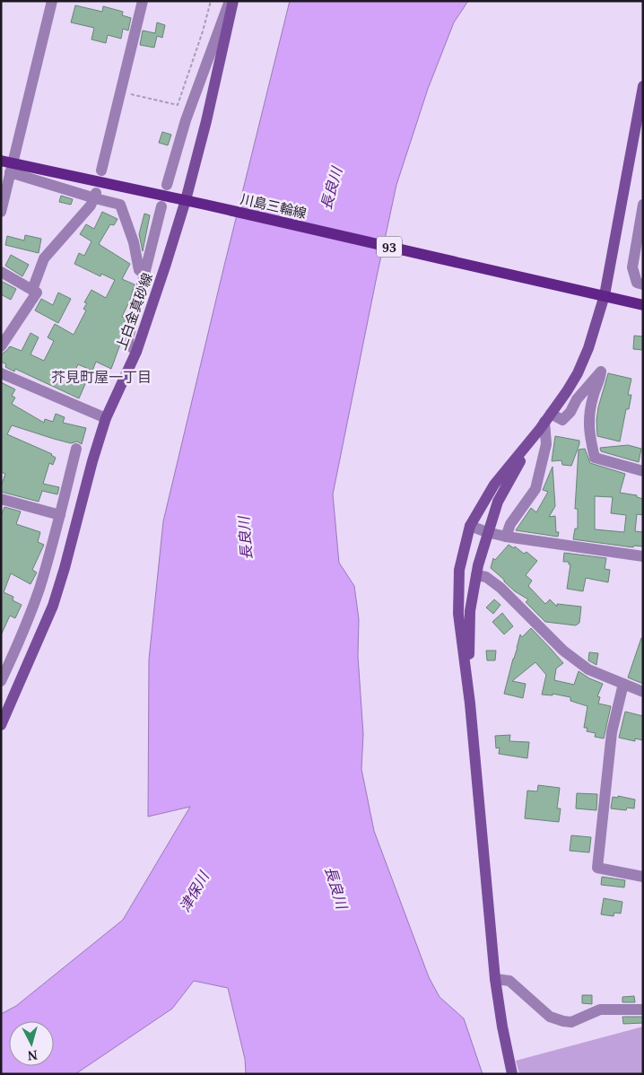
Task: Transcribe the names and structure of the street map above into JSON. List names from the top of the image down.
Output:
{
  "streets": {
    "main road": ["川島三輪線", "93"],
    "street": ["上白金真砂線"]
  },
  "crossings": [
    ["川島三輪線", "上白金真砂線"]
  ],
  "districts": ["芥見町屋一丁目"],
  "water": ["長良川", "津保川"],
  "north": "bottom"
}
